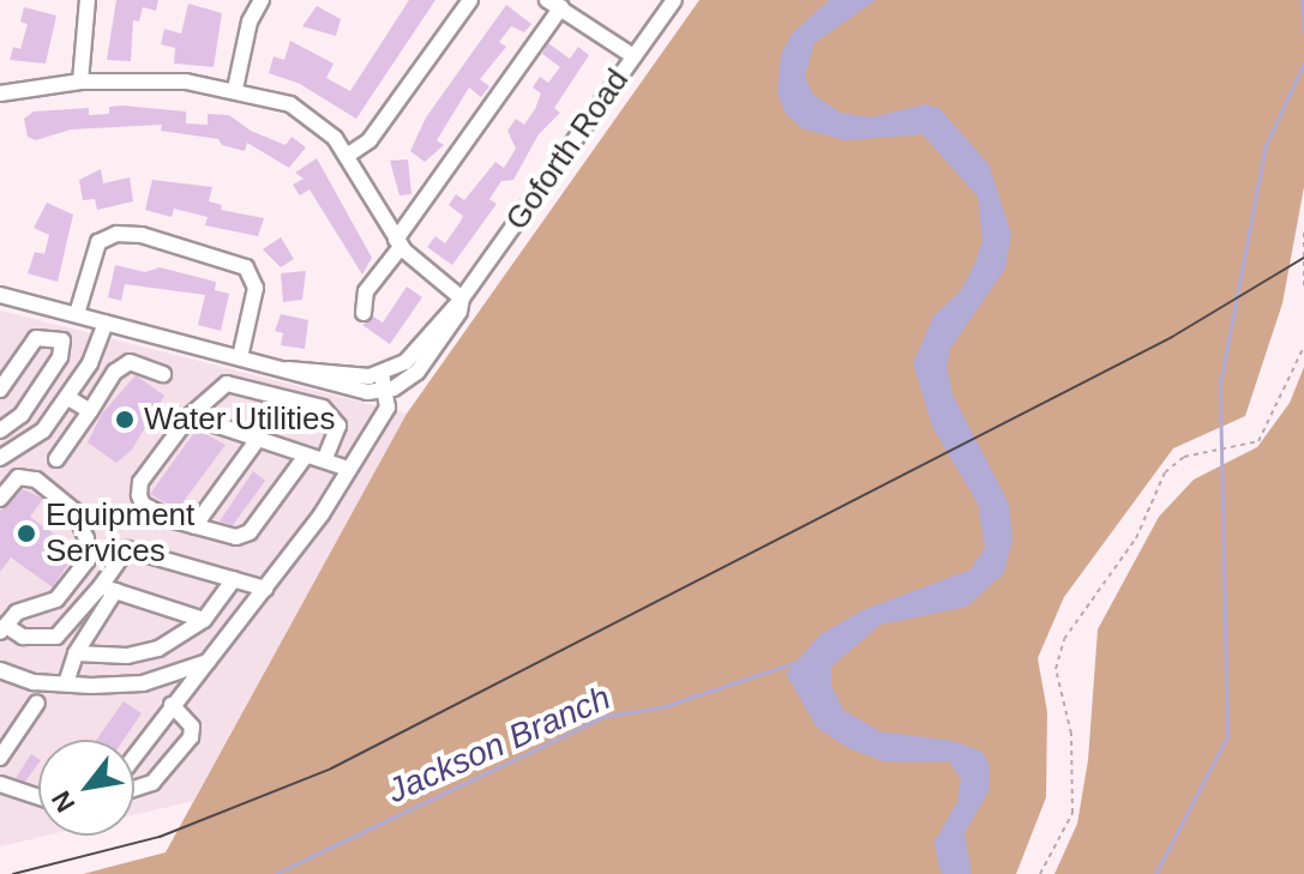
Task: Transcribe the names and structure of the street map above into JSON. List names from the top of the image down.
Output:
{
  "streets": {
    "street": ["Goforth Road"]
  },
  "water": ["Jackson Branch"],
  "places": ["Water Utilities", "Equipment Services"],
  "north": "bottom left"
}
